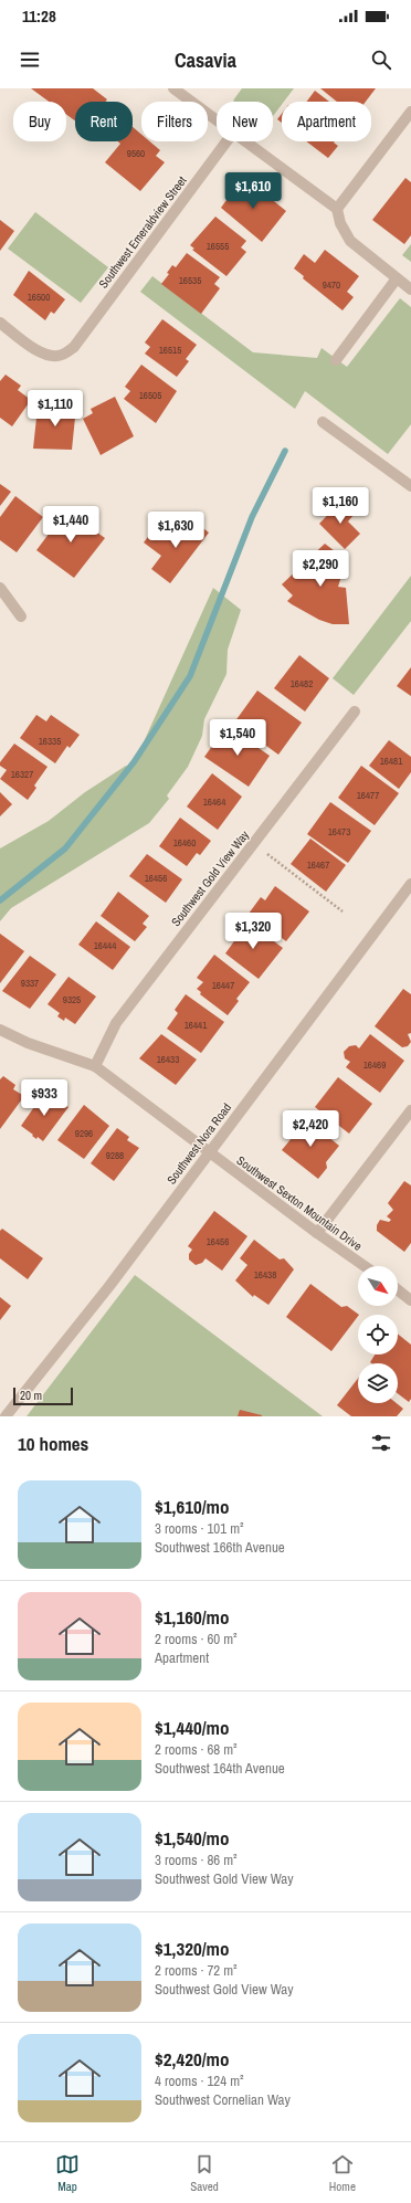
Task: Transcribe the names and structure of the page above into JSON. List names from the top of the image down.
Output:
{
  "streets": {
    "street": [
      "Southwest Emeraldview Street",
      "Southwest Gold View Way",
      "Southwest Nora Road",
      "Southwest Sexton Mountain Drive"
    ]
  },
  "crossings": [
    ["Southwest Gold View Way", "Southwest Sexton Mountain Drive"],
    ["Southwest Nora Road", "Southwest Sexton Mountain Drive"]
  ],
  "house_numbers": [
    "9560",
    "16555",
    "16535",
    "9470",
    "16500",
    "16515",
    "16505",
    "16482",
    "16335",
    "16481",
    "16327",
    "16477",
    "16464",
    "16473",
    "16460",
    "16467",
    "16456",
    "16444",
    "9337",
    "16447",
    "9325",
    "16441",
    "16433",
    "16469",
    "9296",
    "9288",
    "16456",
    "16438"
  ],
  "scale_bar": "20 m",
  "north": "bottom right",
  "page": {
    "status": "11:28",
    "header": "Casavia",
    "chip": [
      "Buy",
      "Rent",
      "Filters",
      "New",
      "Apartment"
    ],
    "price": [
      "$1,610",
      "$1,110",
      "$1,160",
      "$1,440",
      "$1,630",
      "$2,290",
      "$1,540",
      "$1,320",
      "$933",
      "$2,420"
    ],
    "scale": "20 m",
    "heading": "10 homes",
    "list": [
      {
        "name": "$1,610/mo",
        "note": "3 rooms · 101 m² · Southwest 166th Avenue"
      },
      {
        "name": "$1,160/mo",
        "note": "2 rooms · 60 m² · Apartment"
      },
      {
        "name": "$1,440/mo",
        "note": "2 rooms · 68 m² · Southwest 164th Avenue"
      },
      {
        "name": "$1,540/mo",
        "note": "3 rooms · 86 m² · Southwest Gold View Way"
      },
      {
        "name": "$1,320/mo",
        "note": "2 rooms · 72 m² · Southwest Gold View Way"
      },
      {
        "name": "$2,420/mo",
        "note": "4 rooms · 124 m² · Southwest Cornelian Way"
      }
    ],
    "tabs": ["Map", "Saved", "Home"]
  }
}
